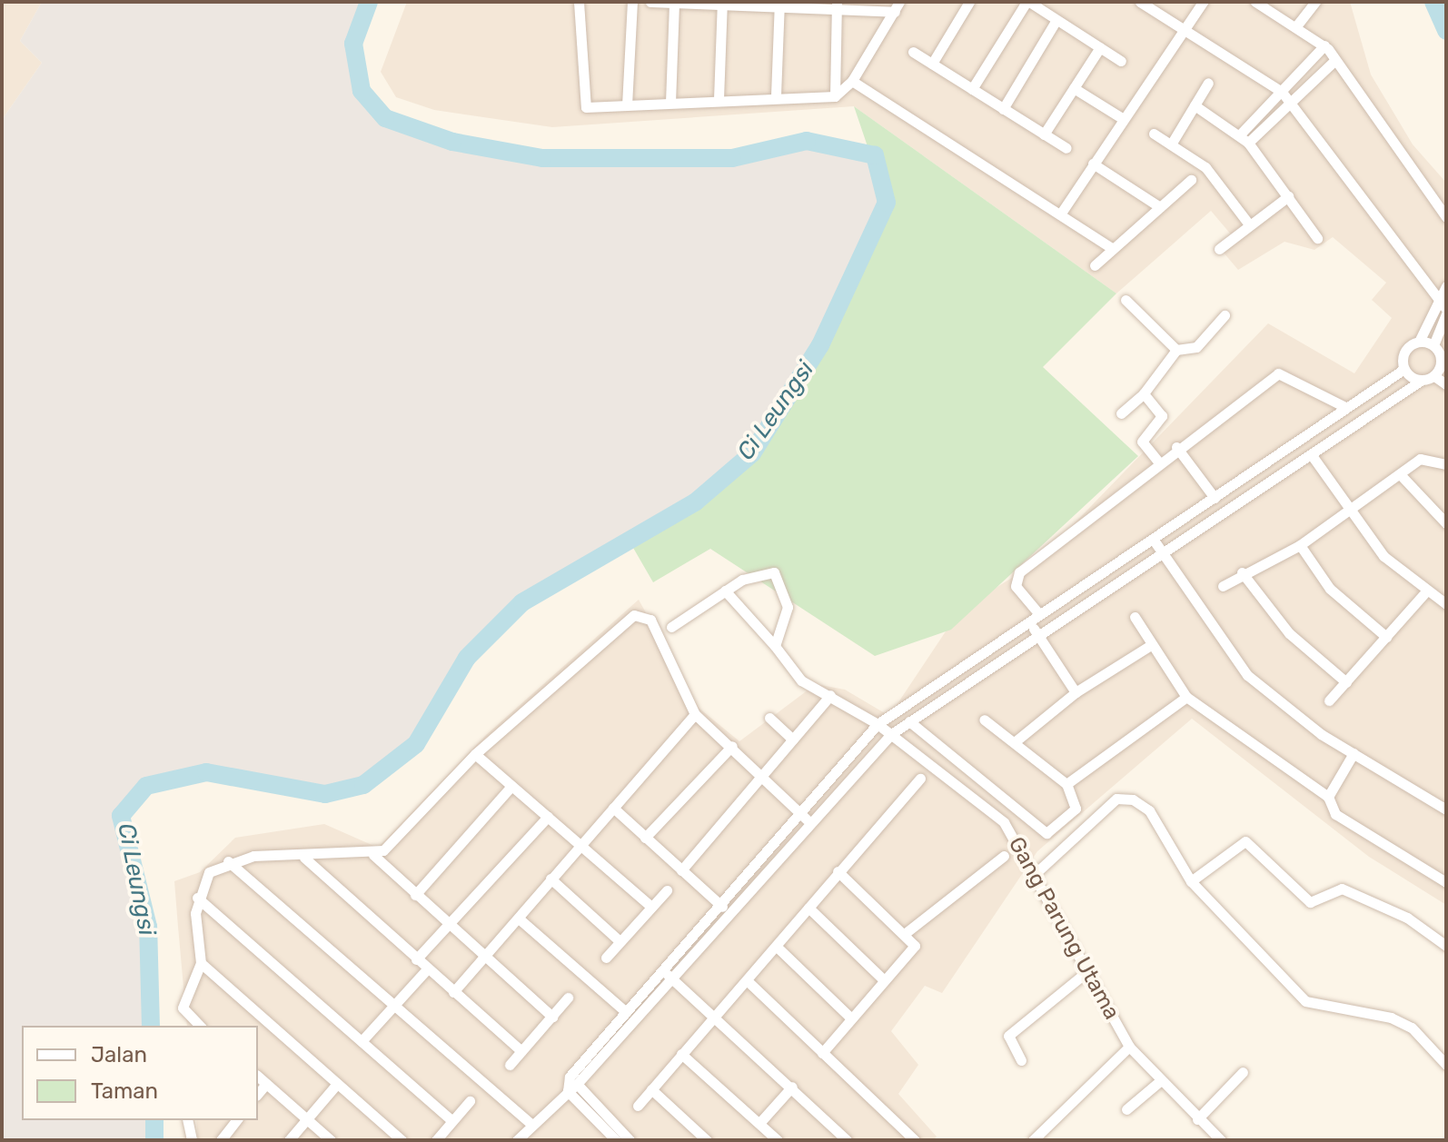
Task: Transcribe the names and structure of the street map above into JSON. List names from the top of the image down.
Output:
{
  "streets": {
    "street": ["Gang Parung Utama"]
  },
  "water": ["Ci Leungsi"],
  "legend": ["Jalan", "Taman"]
}
